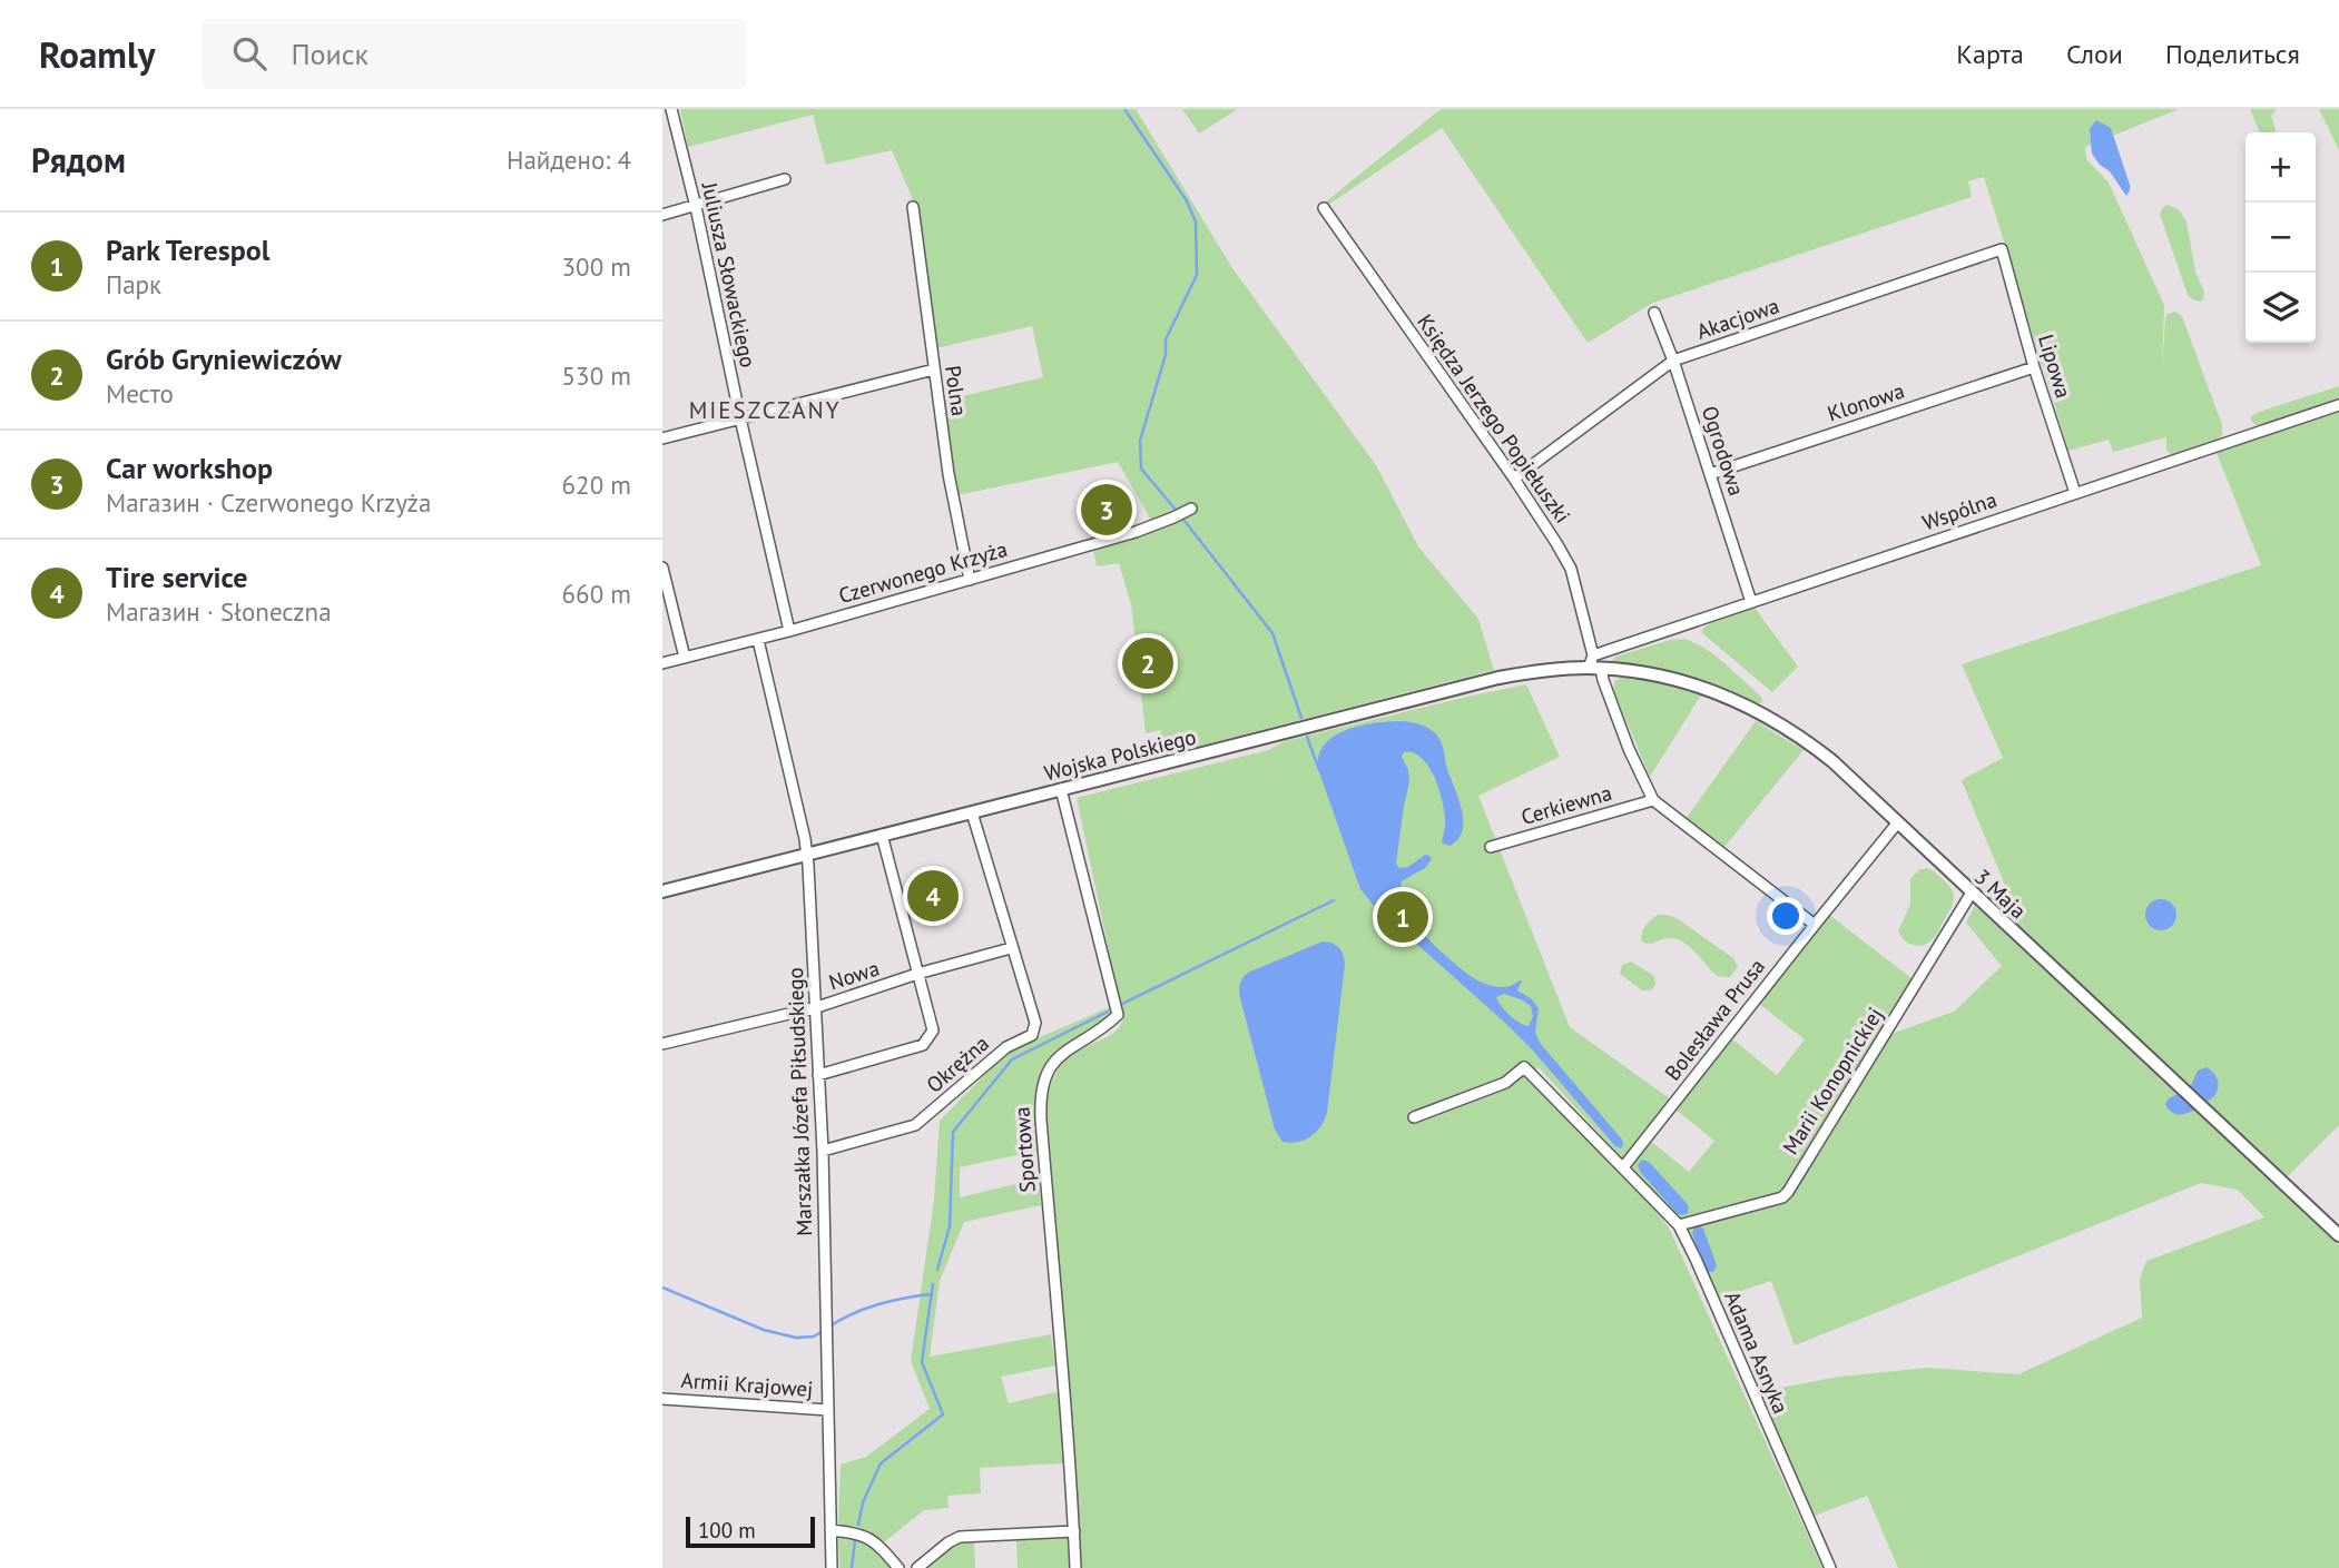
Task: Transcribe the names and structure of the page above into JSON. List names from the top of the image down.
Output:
{
  "streets": {
    "street": [
      "Juliusza Słowackiego",
      "Akacjowa",
      "Lipowa",
      "Polna",
      "Klonowa",
      "Księdza Jerzego Popiełuszki",
      "Ogrodowa",
      "Wspólna",
      "Czerwonego Krzyża",
      "Wojska Polskiego",
      "Cerkiewna",
      "3 Maja",
      "Nowa",
      "Bolesława Prusa",
      "Okrężna",
      "Marii Konopnickiej",
      "Marszałka Józefa Piłsudskiego",
      "Sportowa",
      "Adama Asnyka",
      "Armii Krajowej"
    ]
  },
  "crossings": [
    ["Juliusza Słowackiego", "Czerwonego Krzyża"],
    ["Akacjowa", "Lipowa"],
    ["Akacjowa", "Księdza Jerzego Popiełuszki"],
    ["Akacjowa", "Ogrodowa"],
    ["Lipowa", "Klonowa"],
    ["Lipowa", "Wspólna"],
    ["Polna", "Czerwonego Krzyża"],
    ["Klonowa", "Ogrodowa"],
    ["Księdza Jerzego Popiełuszki", "Wspólna"],
    ["Księdza Jerzego Popiełuszki", "Wojska Polskiego"],
    ["Księdza Jerzego Popiełuszki", "Cerkiewna"],
    ["Księdza Jerzego Popiełuszki", "3 Maja"],
    ["Księdza Jerzego Popiełuszki", "Bolesława Prusa"],
    ["Ogrodowa", "Wspólna"],
    ["Wspólna", "Wojska Polskiego"],
    ["Wspólna", "3 Maja"],
    ["Czerwonego Krzyża", "Marszałka Józefa Piłsudskiego"],
    ["Wojska Polskiego", "3 Maja"],
    ["Wojska Polskiego", "Okrężna"],
    ["Wojska Polskiego", "Marszałka Józefa Piłsudskiego"],
    ["Wojska Polskiego", "Sportowa"],
    ["3 Maja", "Bolesława Prusa"],
    ["3 Maja", "Marii Konopnickiej"],
    ["Nowa", "Okrężna"],
    ["Nowa", "Marszałka Józefa Piłsudskiego"],
    ["Bolesława Prusa", "Adama Asnyka"],
    ["Okrężna", "Marszałka Józefa Piłsudskiego"],
    ["Marii Konopnickiej", "Adama Asnyka"],
    ["Marszałka Józefa Piłsudskiego", "Armii Krajowej"]
  ],
  "districts": ["MIESZCZANY"],
  "scale_bar": "100 m",
  "page": {
    "header": "Roamly",
    "search": "Поиск",
    "nav": ["Карта", "Слои", "Поделиться"],
    "heading": ["Рядом", "Найдено: 4"],
    "map_buttons": ["+", "−"],
    "list": [
      {
        "mark": "1",
        "name": "Park Terespol",
        "note": "Парк",
        "value": "300 m"
      },
      {
        "mark": "2",
        "name": "Grób Gryniewiczów",
        "note": "Место",
        "value": "530 m"
      },
      {
        "mark": "3",
        "name": "Car workshop",
        "note": "Магазин · Czerwonego Krzyża",
        "value": "620 m"
      },
      {
        "mark": "4",
        "name": "Tire service",
        "note": "Магазин · Słoneczna",
        "value": "660 m"
      }
    ],
    "pins": [
      "3",
      "2",
      "4",
      "1"
    ],
    "scale": "100 m"
  }
}
